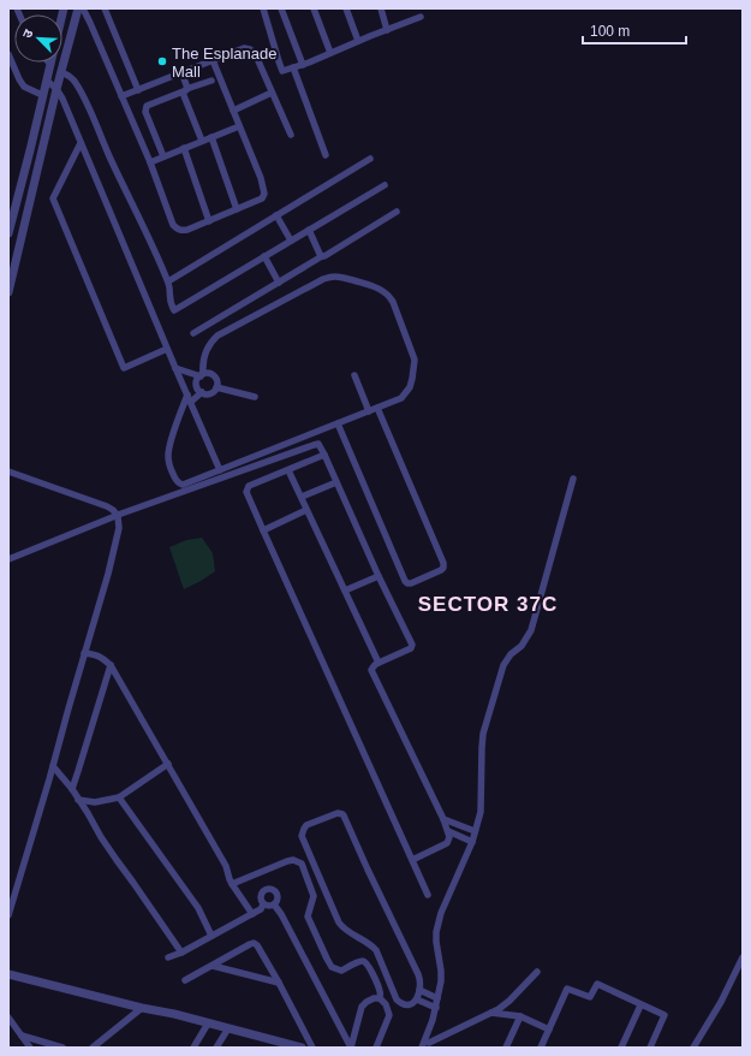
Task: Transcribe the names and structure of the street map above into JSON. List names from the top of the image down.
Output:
{
  "districts": ["SECTOR 37C"],
  "places": ["The Esplanade Mall"],
  "scale_bar": "100 m",
  "north": "top left"
}
